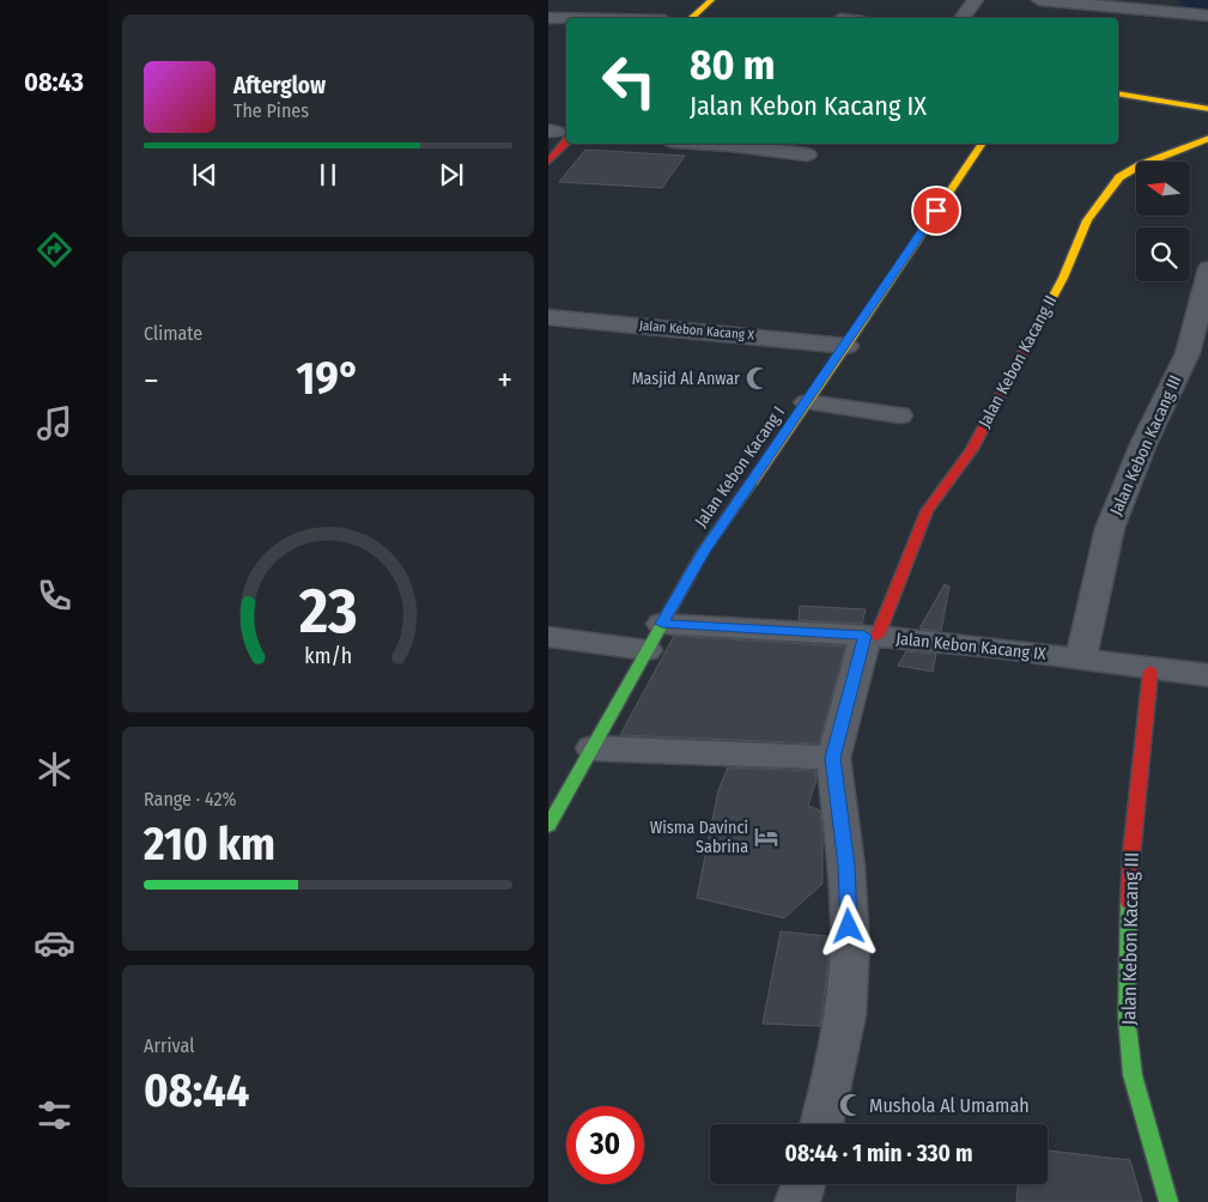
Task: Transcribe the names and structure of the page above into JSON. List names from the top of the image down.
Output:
{
  "streets": {
    "street": [
      "Jalan Kebon Kacang X",
      "Jalan Kebon Kacang II",
      "Jalan Kebon Kacang III",
      "Jalan Kebon Kacang I",
      "Jalan Kebon Kacang IX"
    ]
  },
  "crossings": [
    ["Jalan Kebon Kacang X", "Jalan Kebon Kacang I"],
    ["Jalan Kebon Kacang II", "Jalan Kebon Kacang IX"],
    ["Jalan Kebon Kacang III", "Jalan Kebon Kacang IX"],
    ["Jalan Kebon Kacang I", "Jalan Kebon Kacang IX"]
  ],
  "places": {
    "mosque": ["Masjid Al Anwar", "Mushola Al Umamah"],
    "hotel": ["Wisma Davinci Sabrina"]
  },
  "north": "left",
  "page": {
    "tabs": "08:43",
    "turn": ["80 m", "Jalan Kebon Kacang IX"],
    "song": ["Afterglow", "The Pines"],
    "tile": [
      "Climate",
      ["Range · 42%", "210 km"],
      ["Arrival", "08:44"]
    ],
    "heat": ["−", "19°", "+"],
    "limit": "30",
    "trip": "08:44 · 1 min · 330 m",
    "gauge": ["23", "km/h"]
  }
}
